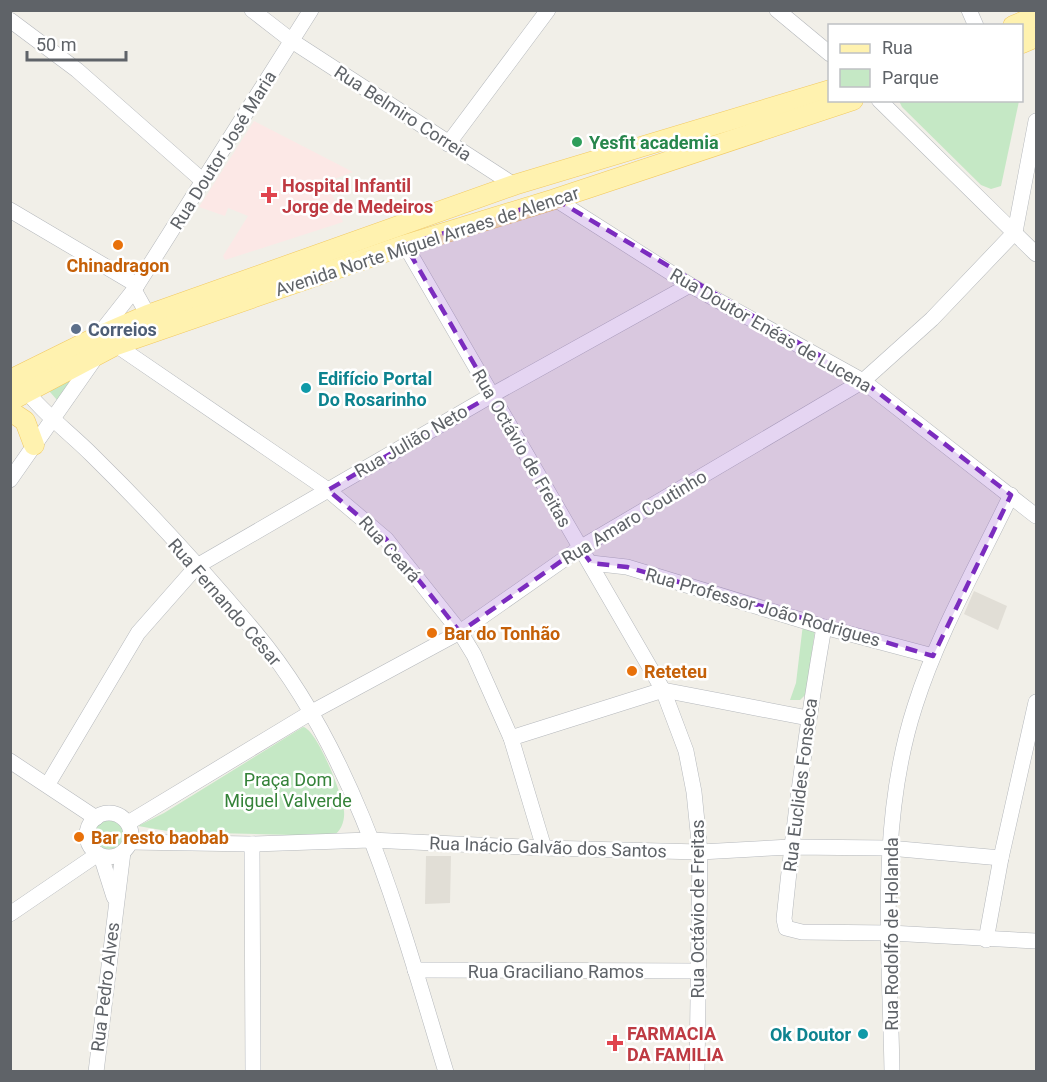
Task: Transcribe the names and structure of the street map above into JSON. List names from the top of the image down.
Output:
{
  "streets": {
    "main road": ["Avenida Norte Miguel Arraes de Alencar"],
    "street": [
      "Rua Belmiro Correia",
      "Rua Doutor José Maria",
      "Rua Doutor Enéas de Lucena",
      "Rua Julião Neto",
      "Rua Octávio de Freitas",
      "Rua Amaro Coutinho",
      "Rua Ceará",
      "Rua Fernando César",
      "Rua Professor João Rodrigues",
      "Rua Euclides Fonseca",
      "Rua Inácio Galvão dos Santos",
      "Rua Rodolfo de Holanda",
      "Rua Graciliano Ramos",
      "Rua Pedro Alves"
    ]
  },
  "crossings": [
    ["Rua Belmiro Correia", "Rua Doutor José Maria"],
    ["Rua Belmiro Correia", "Avenida Norte Miguel Arraes de Alencar"],
    ["Rua Doutor José Maria", "Avenida Norte Miguel Arraes de Alencar"],
    ["Rua Doutor José Maria", "Rua Fernando César"],
    ["Avenida Norte Miguel Arraes de Alencar", "Rua Doutor Enéas de Lucena"],
    ["Avenida Norte Miguel Arraes de Alencar", "Rua Octávio de Freitas"],
    ["Avenida Norte Miguel Arraes de Alencar", "Rua Ceará"],
    ["Avenida Norte Miguel Arraes de Alencar", "Rua Fernando César"],
    ["Rua Doutor Enéas de Lucena", "Rua Julião Neto"],
    ["Rua Doutor Enéas de Lucena", "Rua Amaro Coutinho"],
    ["Rua Doutor Enéas de Lucena", "Rua Rodolfo de Holanda"],
    ["Rua Julião Neto", "Rua Octávio de Freitas"],
    ["Rua Julião Neto", "Rua Ceará"],
    ["Rua Julião Neto", "Rua Fernando César"],
    ["Rua Octávio de Freitas", "Rua Amaro Coutinho"],
    ["Rua Octávio de Freitas", "Rua Professor João Rodrigues"],
    ["Rua Octávio de Freitas", "Rua Inácio Galvão dos Santos"],
    ["Rua Octávio de Freitas", "Rua Graciliano Ramos"],
    ["Rua Amaro Coutinho", "Rua Ceará"],
    ["Rua Amaro Coutinho", "Rua Fernando César"],
    ["Rua Amaro Coutinho", "Rua Inácio Galvão dos Santos"],
    ["Rua Amaro Coutinho", "Rua Pedro Alves"],
    ["Rua Ceará", "Rua Inácio Galvão dos Santos"],
    ["Rua Fernando César", "Rua Inácio Galvão dos Santos"],
    ["Rua Fernando César", "Rua Graciliano Ramos"],
    ["Rua Professor João Rodrigues", "Rua Euclides Fonseca"],
    ["Rua Professor João Rodrigues", "Rua Rodolfo de Holanda"],
    ["Rua Euclides Fonseca", "Rua Inácio Galvão dos Santos"],
    ["Rua Euclides Fonseca", "Rua Rodolfo de Holanda"],
    ["Rua Inácio Galvão dos Santos", "Rua Rodolfo de Holanda"],
    ["Rua Inácio Galvão dos Santos", "Rua Pedro Alves"]
  ],
  "parks": ["Praça Dom Miguel Valverde"],
  "places": {
    "other": [
      "Yesfit academia",
      "Chinadragon",
      "Correios",
      "Edifício Portal Do Rosarinho",
      "Bar do Tonhão",
      "Reteteu",
      "Bar resto baobab",
      "Ok Doutor"
    ],
    "health": ["Hospital Infantil Jorge de Medeiros", "FARMACIA DA FAMILIA"]
  },
  "legend": ["Rua", "Parque"],
  "scale_bar": "50 m"
}
